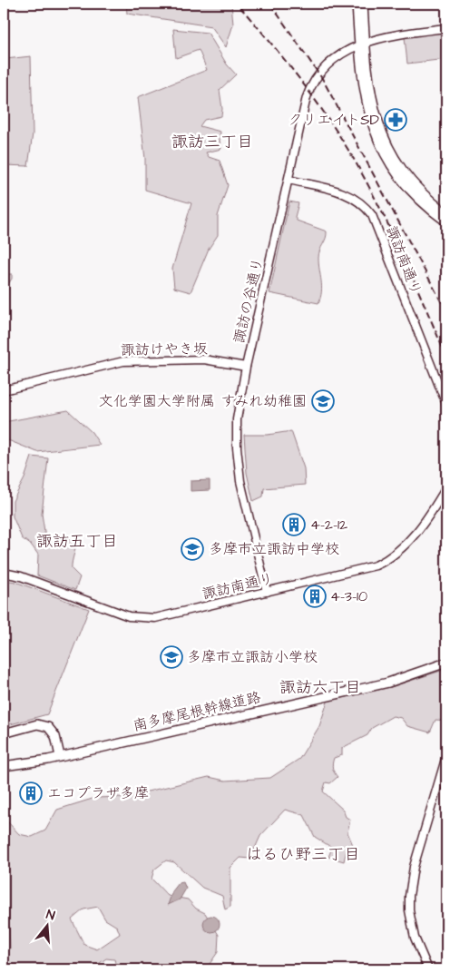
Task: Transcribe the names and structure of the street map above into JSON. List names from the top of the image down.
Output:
{
  "streets": {
    "main road": ["南多摩尾根幹線道路"],
    "street": ["諏訪南通り", "諏訪の谷通り", "諏訪けやき坂"]
  },
  "crossings": [
    ["諏訪南通り", "諏訪の谷通り"],
    ["諏訪の谷通り", "諏訪けやき坂"]
  ],
  "districts": [
    "諏訪三丁目",
    "諏訪五丁目",
    "諏訪六丁目",
    "はるひ野三丁目"
  ],
  "places": {
    "pharmacy": ["クリエイトSD"],
    "school or university": ["文化学園大学附属 すみれ幼稚園", "多摩市立諏訪中学校", "多摩市立諏訪小学校"],
    "building": ["4-2-12", "4-3-10", "エコプラザ多摩"]
  },
  "north": "top"
}
